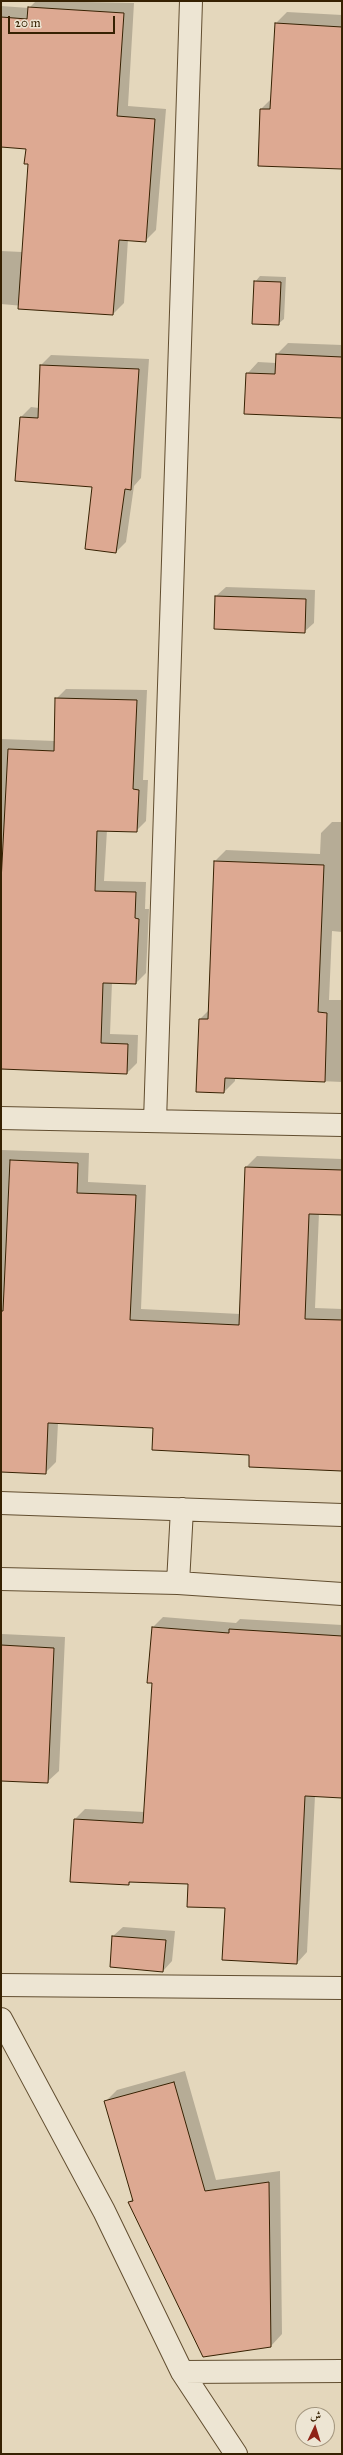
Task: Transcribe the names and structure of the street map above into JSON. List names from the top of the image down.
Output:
{
  "scale_bar": "20 m",
  "north": "top"
}
